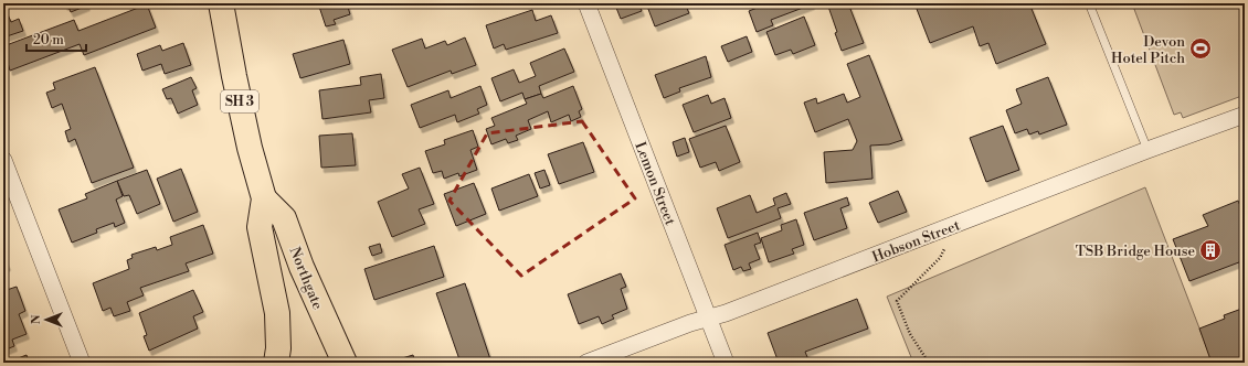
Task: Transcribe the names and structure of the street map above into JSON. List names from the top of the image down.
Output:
{
  "streets": {
    "highway": ["SH 3", "Northgate"],
    "street": ["Lemon Street", "Hobson Street"]
  },
  "crossings": [
    ["Lemon Street", "Hobson Street"]
  ],
  "places": {
    "sports": ["Devon Hotel Pitch"],
    "building": ["TSB Bridge House"]
  },
  "scale_bar": "20 m",
  "north": "left"
}
